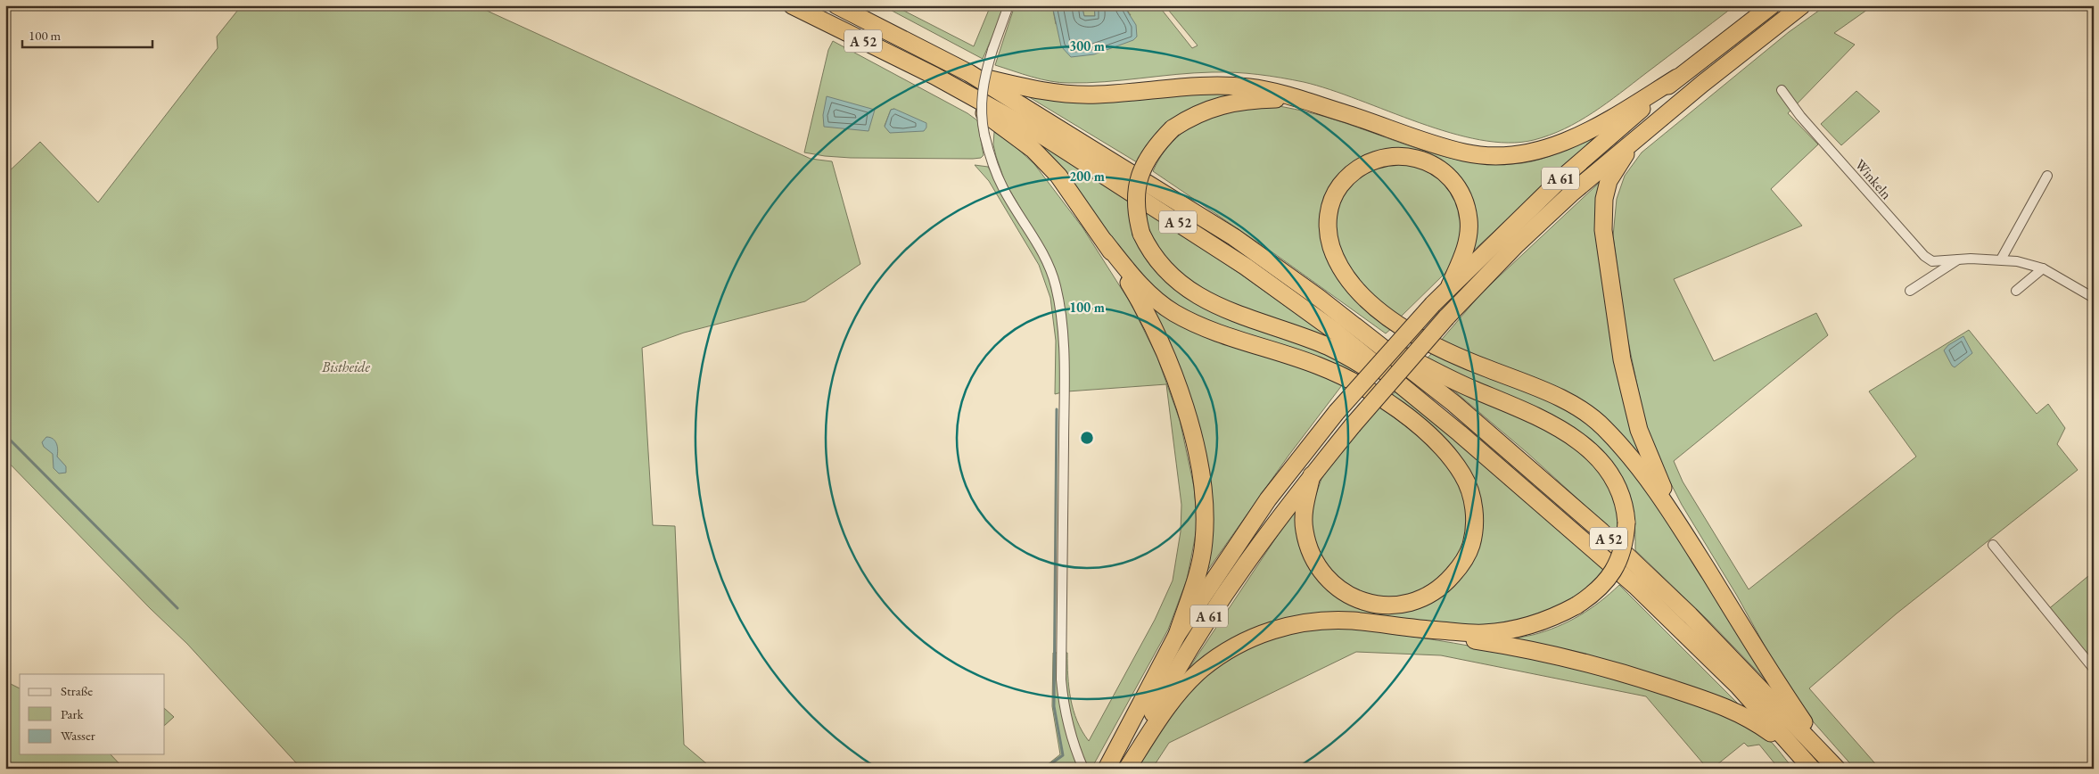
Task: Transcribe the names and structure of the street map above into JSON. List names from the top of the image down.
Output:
{
  "streets": {
    "highway": ["A 52", "A 61"],
    "street": ["Winkeln"]
  },
  "parks": ["Bistheide"],
  "legend": ["Straße", "Park", "Wasser"],
  "scale_bar": "100 m",
  "rings": ["300 m", "200 m", "100 m"]
}
